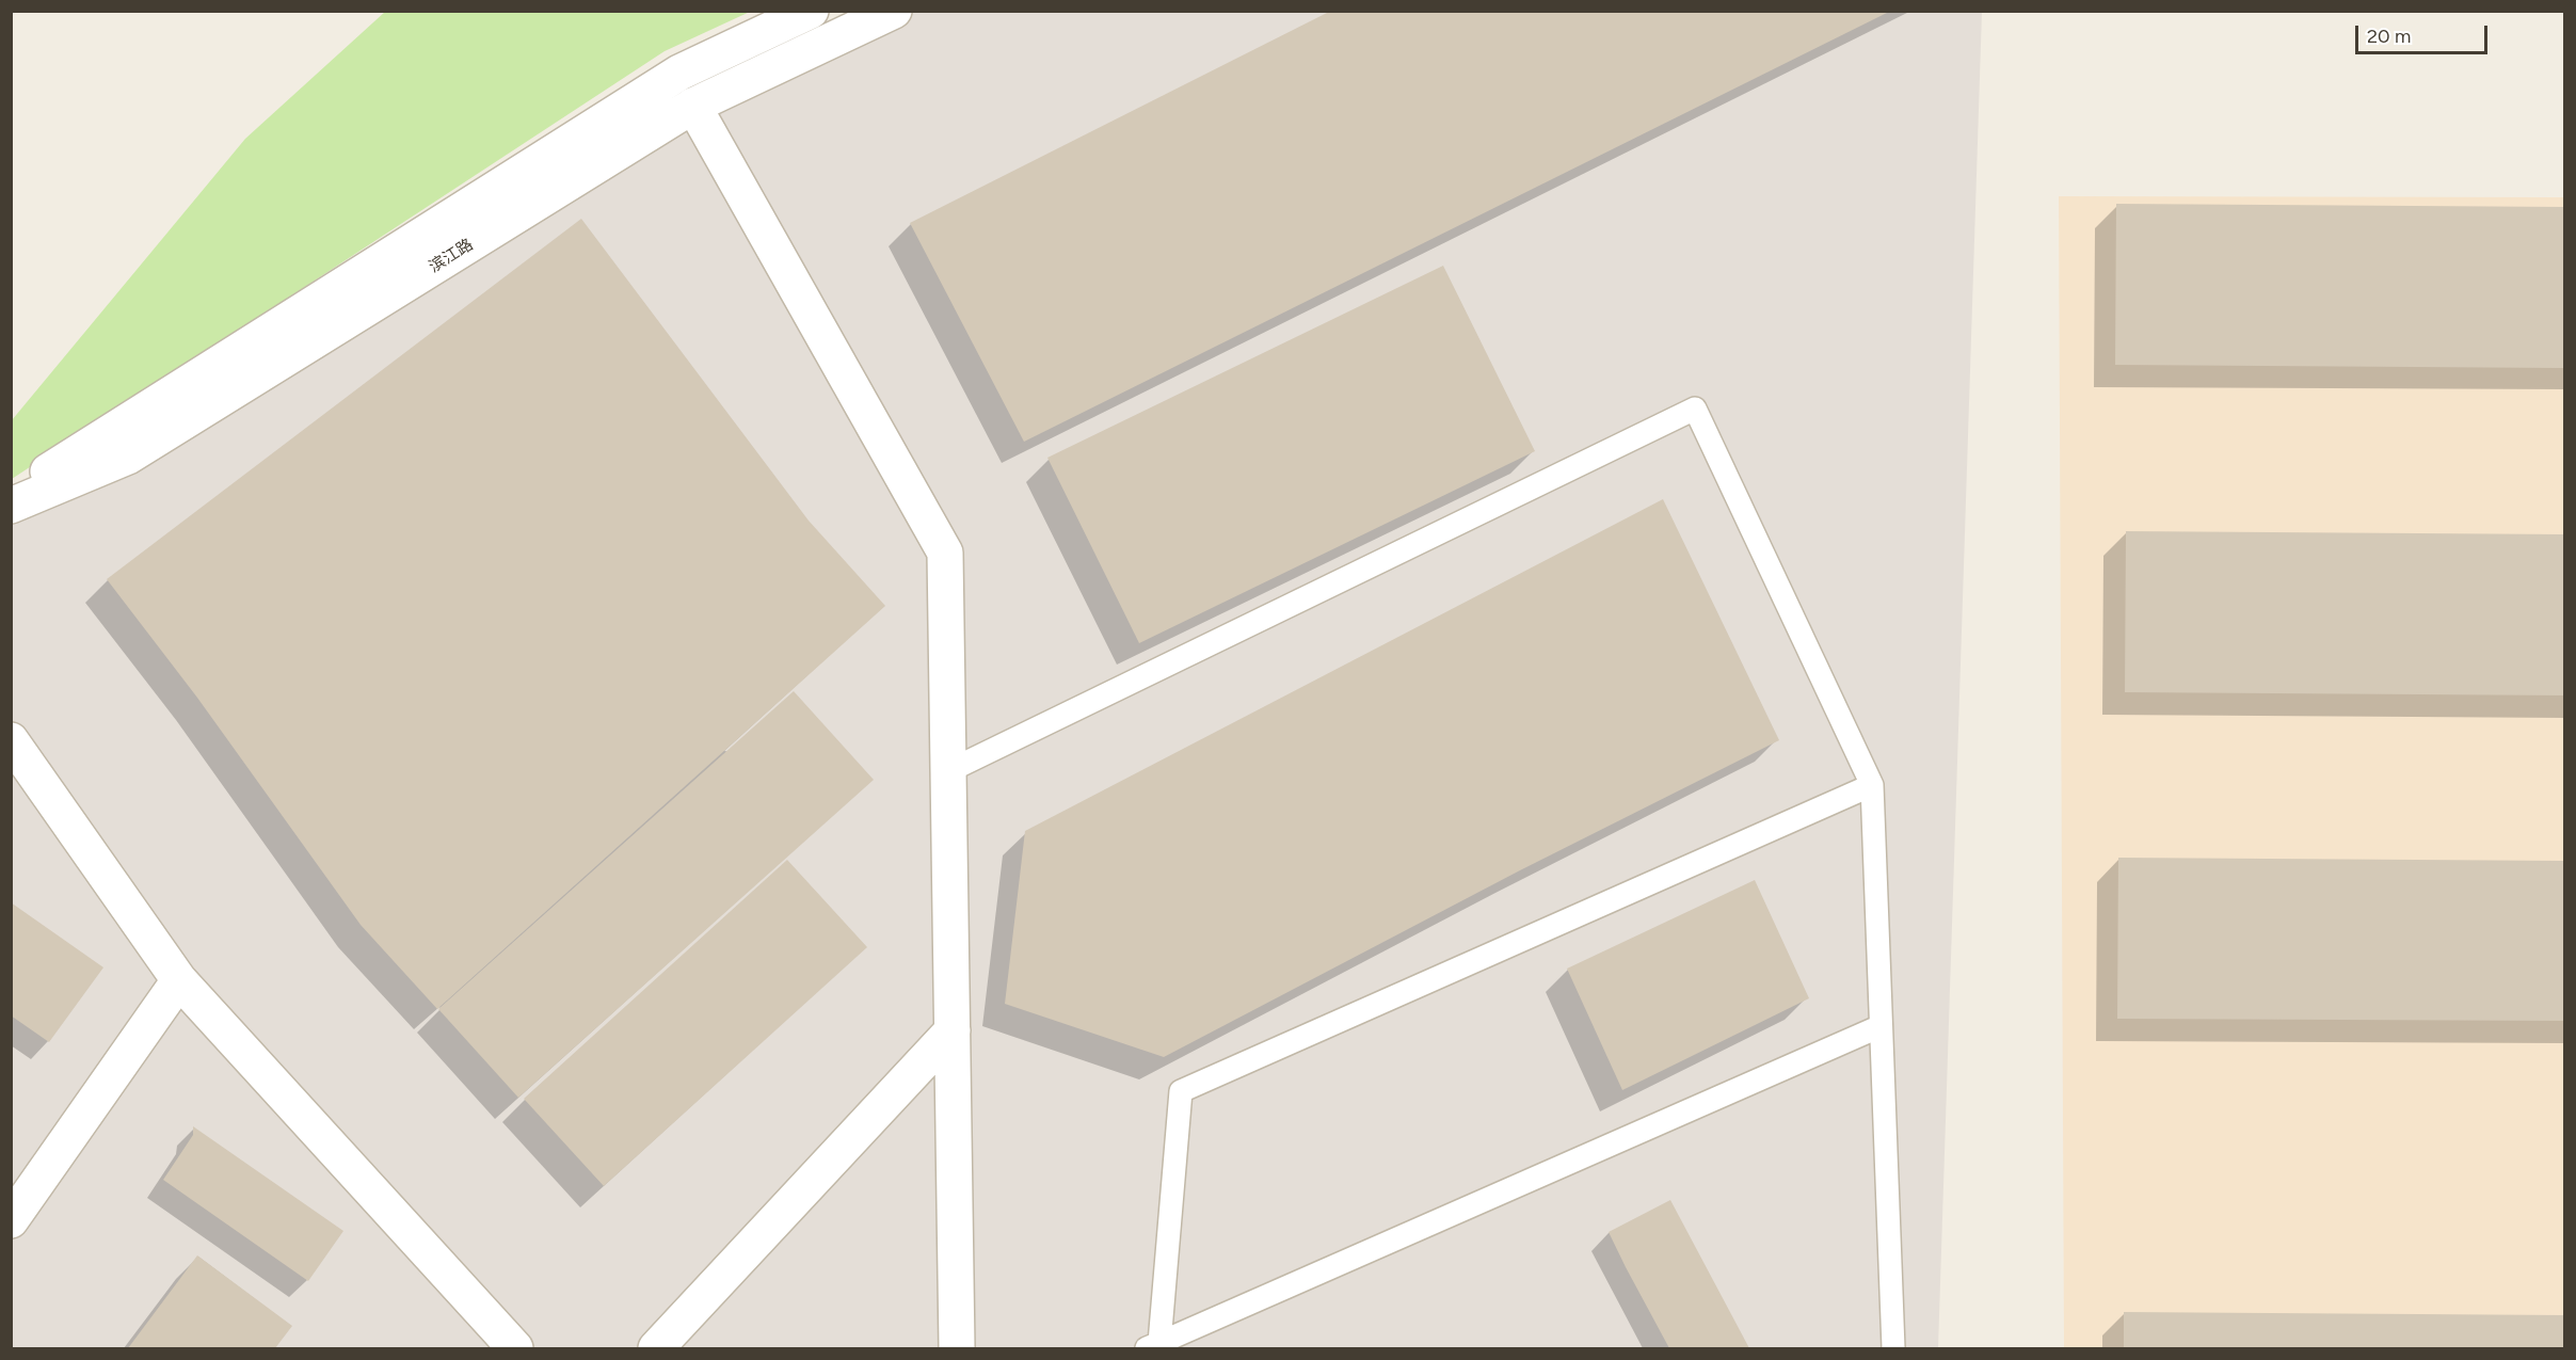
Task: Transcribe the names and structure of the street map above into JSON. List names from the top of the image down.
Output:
{
  "streets": {
    "street": ["滨江路"]
  },
  "scale_bar": "20 m"
}
